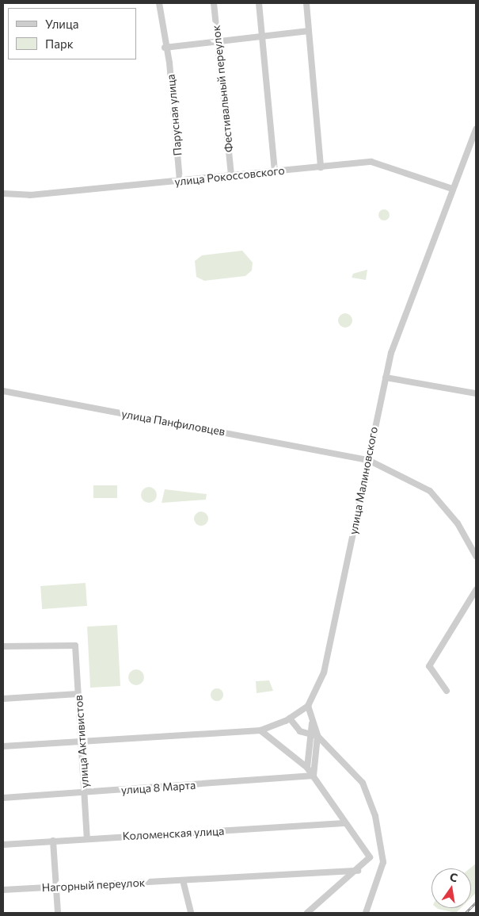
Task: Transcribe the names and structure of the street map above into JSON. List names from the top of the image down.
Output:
{
  "streets": {
    "street": [
      "Фестивальный переулок",
      "Парусная улица",
      "улица Рокоссовского",
      "улица Панфиловцев",
      "улица Малиновского",
      "улица Активистов",
      "улица 8 Марта",
      "Коломенская улица",
      "Нагорный переулок"
    ]
  },
  "crossings": [
    ["Фестивальный переулок", "улица Рокоссовского"],
    ["Парусная улица", "улица Рокоссовского"],
    ["улица Рокоссовского", "улица Малиновского"],
    ["улица Панфиловцев", "улица Малиновского"],
    ["улица Малиновского", "улица Активистов"],
    ["улица Активистов", "улица 8 Марта"],
    ["улица Активистов", "Коломенская улица"]
  ],
  "legend": ["Улица", "Парк"],
  "north": "top"
}
